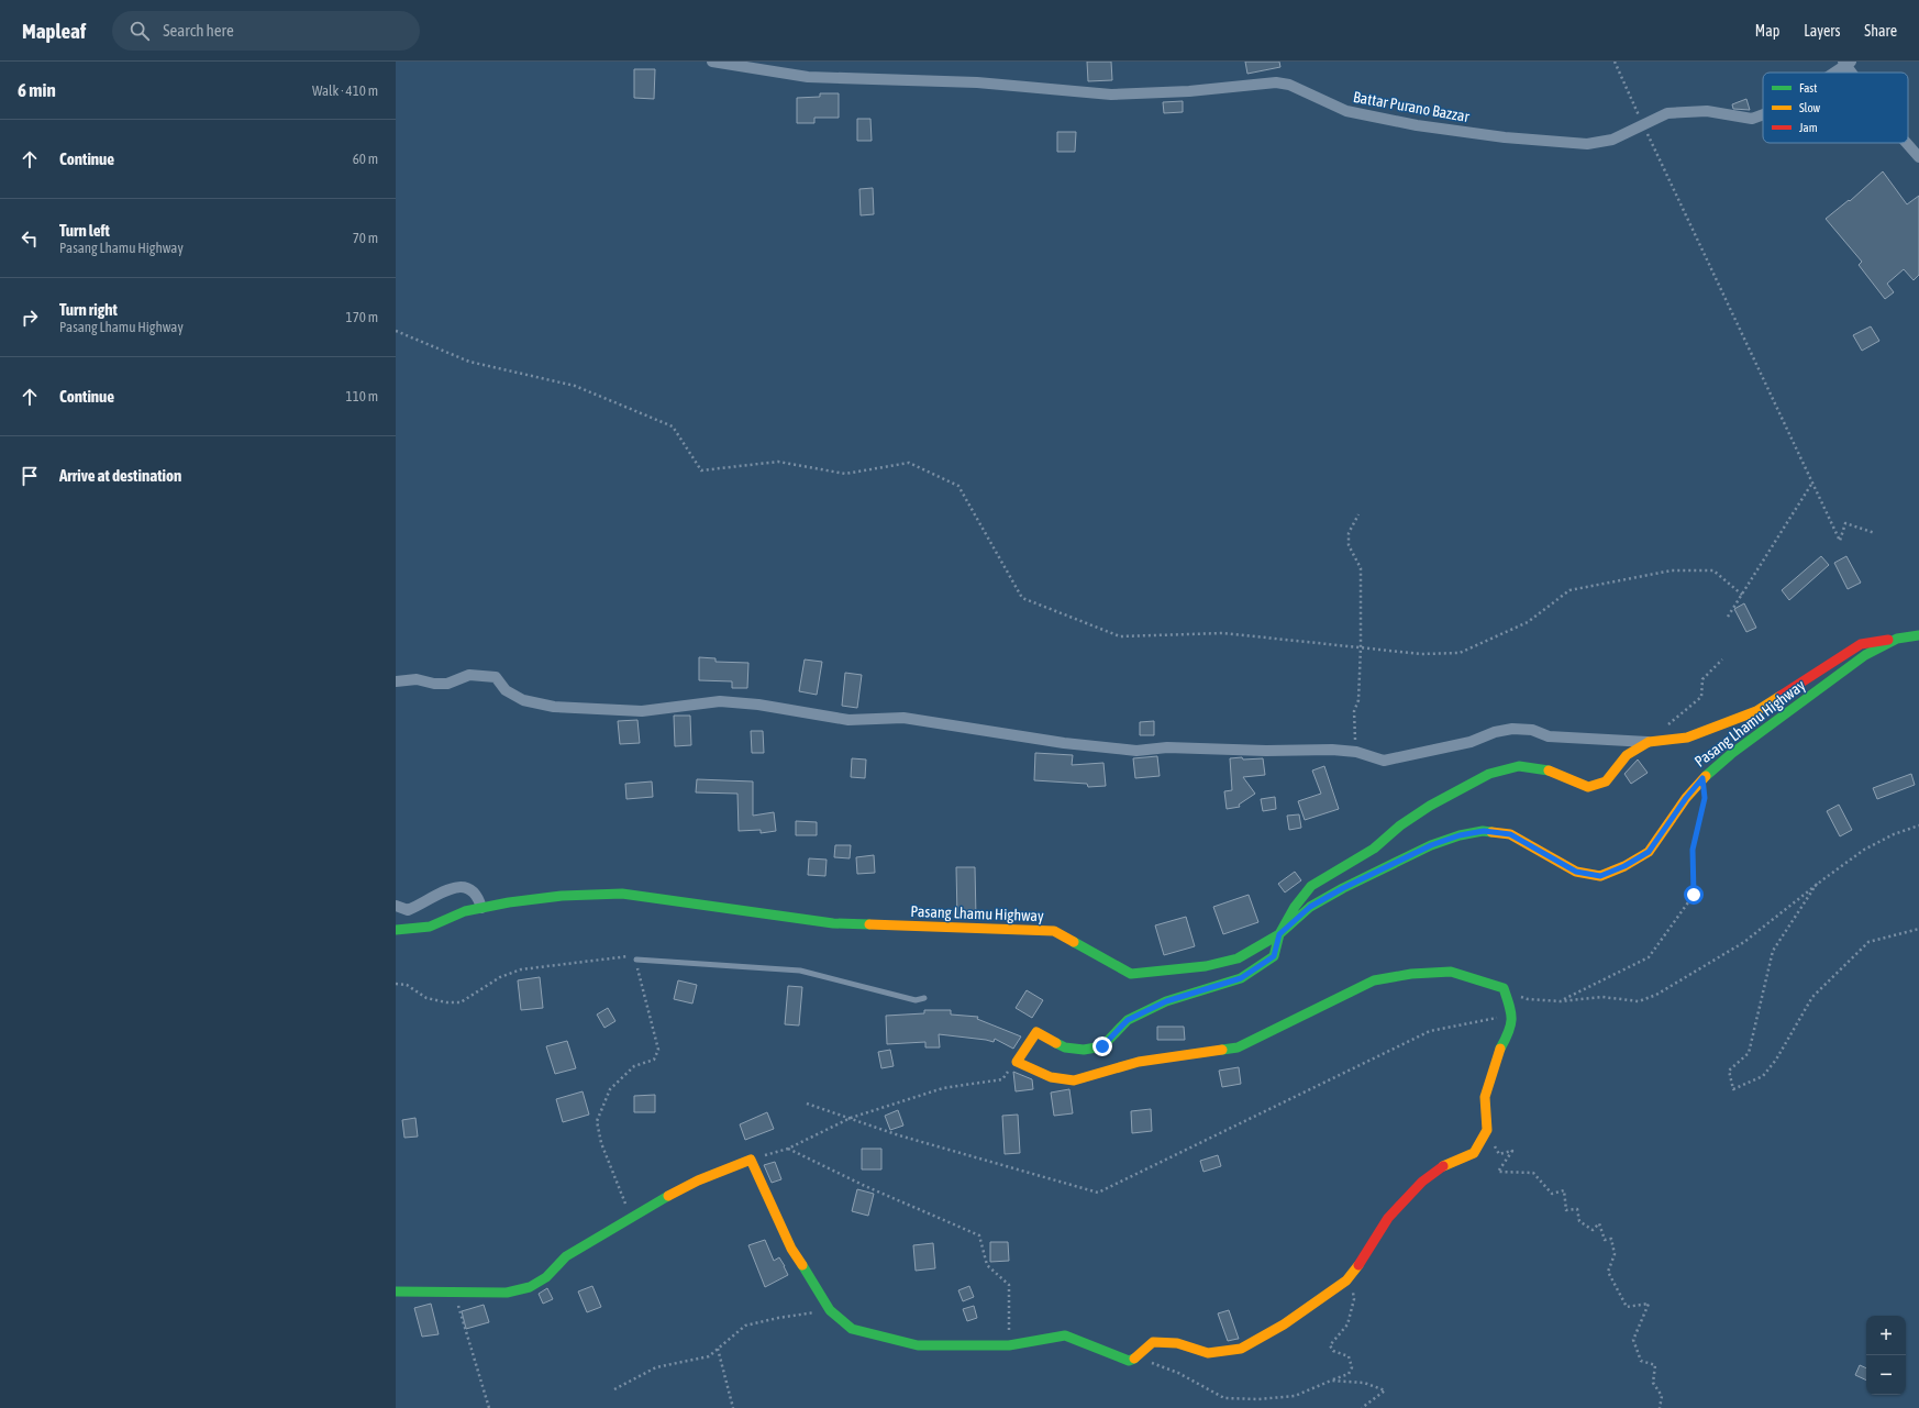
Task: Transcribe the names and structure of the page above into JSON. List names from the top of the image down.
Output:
{
  "streets": {
    "street": ["Battar Purano Bazzar", "Pasang Lhamu Highway"]
  },
  "legend": ["Fast", "Slow", "Jam"],
  "page": {
    "header": "Mapleaf",
    "search": "Search here",
    "nav": ["Map", "Layers", "Share"],
    "heading": ["6 min", "Walk · 410 m"],
    "list": [
      ["Continue", "60 m"],
      ["Turn left", "Pasang Lhamu Highway", "70 m"],
      ["Turn right", "Pasang Lhamu Highway", "170 m"],
      ["Continue", "110 m"],
      "Arrive at destination"
    ],
    "map_buttons": ["+", "−"]
  }
}
